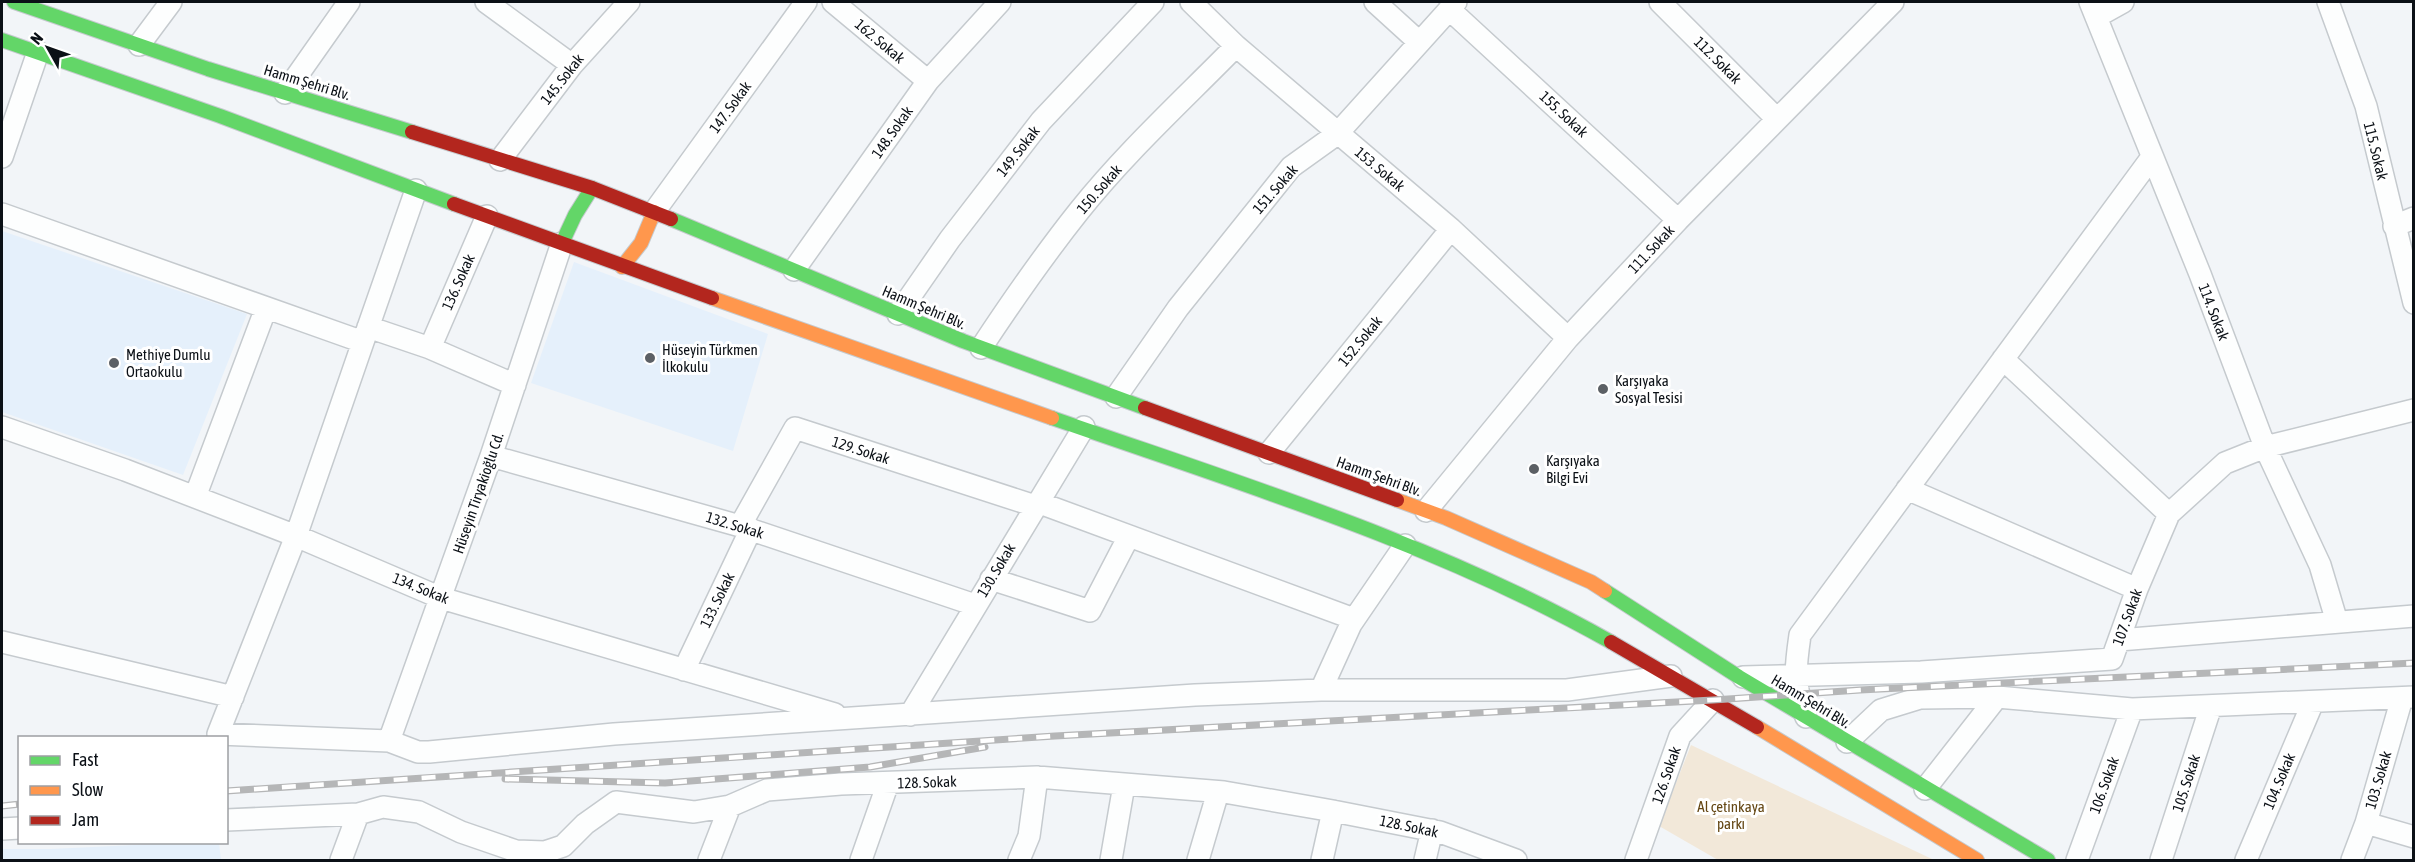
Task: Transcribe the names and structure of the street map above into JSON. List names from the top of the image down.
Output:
{
  "streets": {
    "main road": ["Hamm Şehri Blv."],
    "street": [
      "162. Sokak",
      "112. Sokak",
      "145. Sokak",
      "147. Sokak",
      "155. Sokak",
      "148. Sokak",
      "149. Sokak",
      "115. Sokak",
      "153. Sokak",
      "150. Sokak",
      "151. Sokak",
      "111. Sokak",
      "136. Sokak",
      "114. Sokak",
      "152. Sokak",
      "129. Sokak",
      "Hüseyin Tiryakioğlu Cd.",
      "132. Sokak",
      "130. Sokak",
      "134. Sokak",
      "133. Sokak",
      "107. Sokak",
      "126. Sokak",
      "103. Sokak",
      "104. Sokak",
      "128. Sokak",
      "105. Sokak",
      "106. Sokak"
    ]
  },
  "crossings": [
    ["162. Sokak", "148. Sokak"],
    ["112. Sokak", "111. Sokak"],
    ["145. Sokak", "Hamm Şehri Blv."],
    ["Hamm Şehri Blv.", "147. Sokak"],
    ["Hamm Şehri Blv.", "148. Sokak"],
    ["Hamm Şehri Blv.", "149. Sokak"],
    ["Hamm Şehri Blv.", "150. Sokak"],
    ["Hamm Şehri Blv.", "151. Sokak"],
    ["Hamm Şehri Blv.", "111. Sokak"],
    ["Hamm Şehri Blv.", "152. Sokak"],
    ["Hamm Şehri Blv.", "107. Sokak"],
    ["155. Sokak", "151. Sokak"],
    ["155. Sokak", "111. Sokak"],
    ["153. Sokak", "150. Sokak"],
    ["153. Sokak", "151. Sokak"],
    ["153. Sokak", "111. Sokak"],
    ["153. Sokak", "152. Sokak"],
    ["114. Sokak", "107. Sokak"],
    ["129. Sokak", "132. Sokak"],
    ["129. Sokak", "130. Sokak"],
    ["129. Sokak", "133. Sokak"],
    ["Hüseyin Tiryakioğlu Cd.", "132. Sokak"],
    ["Hüseyin Tiryakioğlu Cd.", "134. Sokak"],
    ["132. Sokak", "130. Sokak"],
    ["132. Sokak", "133. Sokak"],
    ["134. Sokak", "133. Sokak"]
  ],
  "parks": ["Al çetinkaya parkı"],
  "places": [
    "Hüseyin Türkmen İlkokulu",
    "Methiye Dumlu Ortaokulu",
    "Karşıyaka Sosyal Tesisi",
    "Karşıyaka Bilgi Evi"
  ],
  "legend": ["Fast", "Slow", "Jam"],
  "north": "top left"
}
